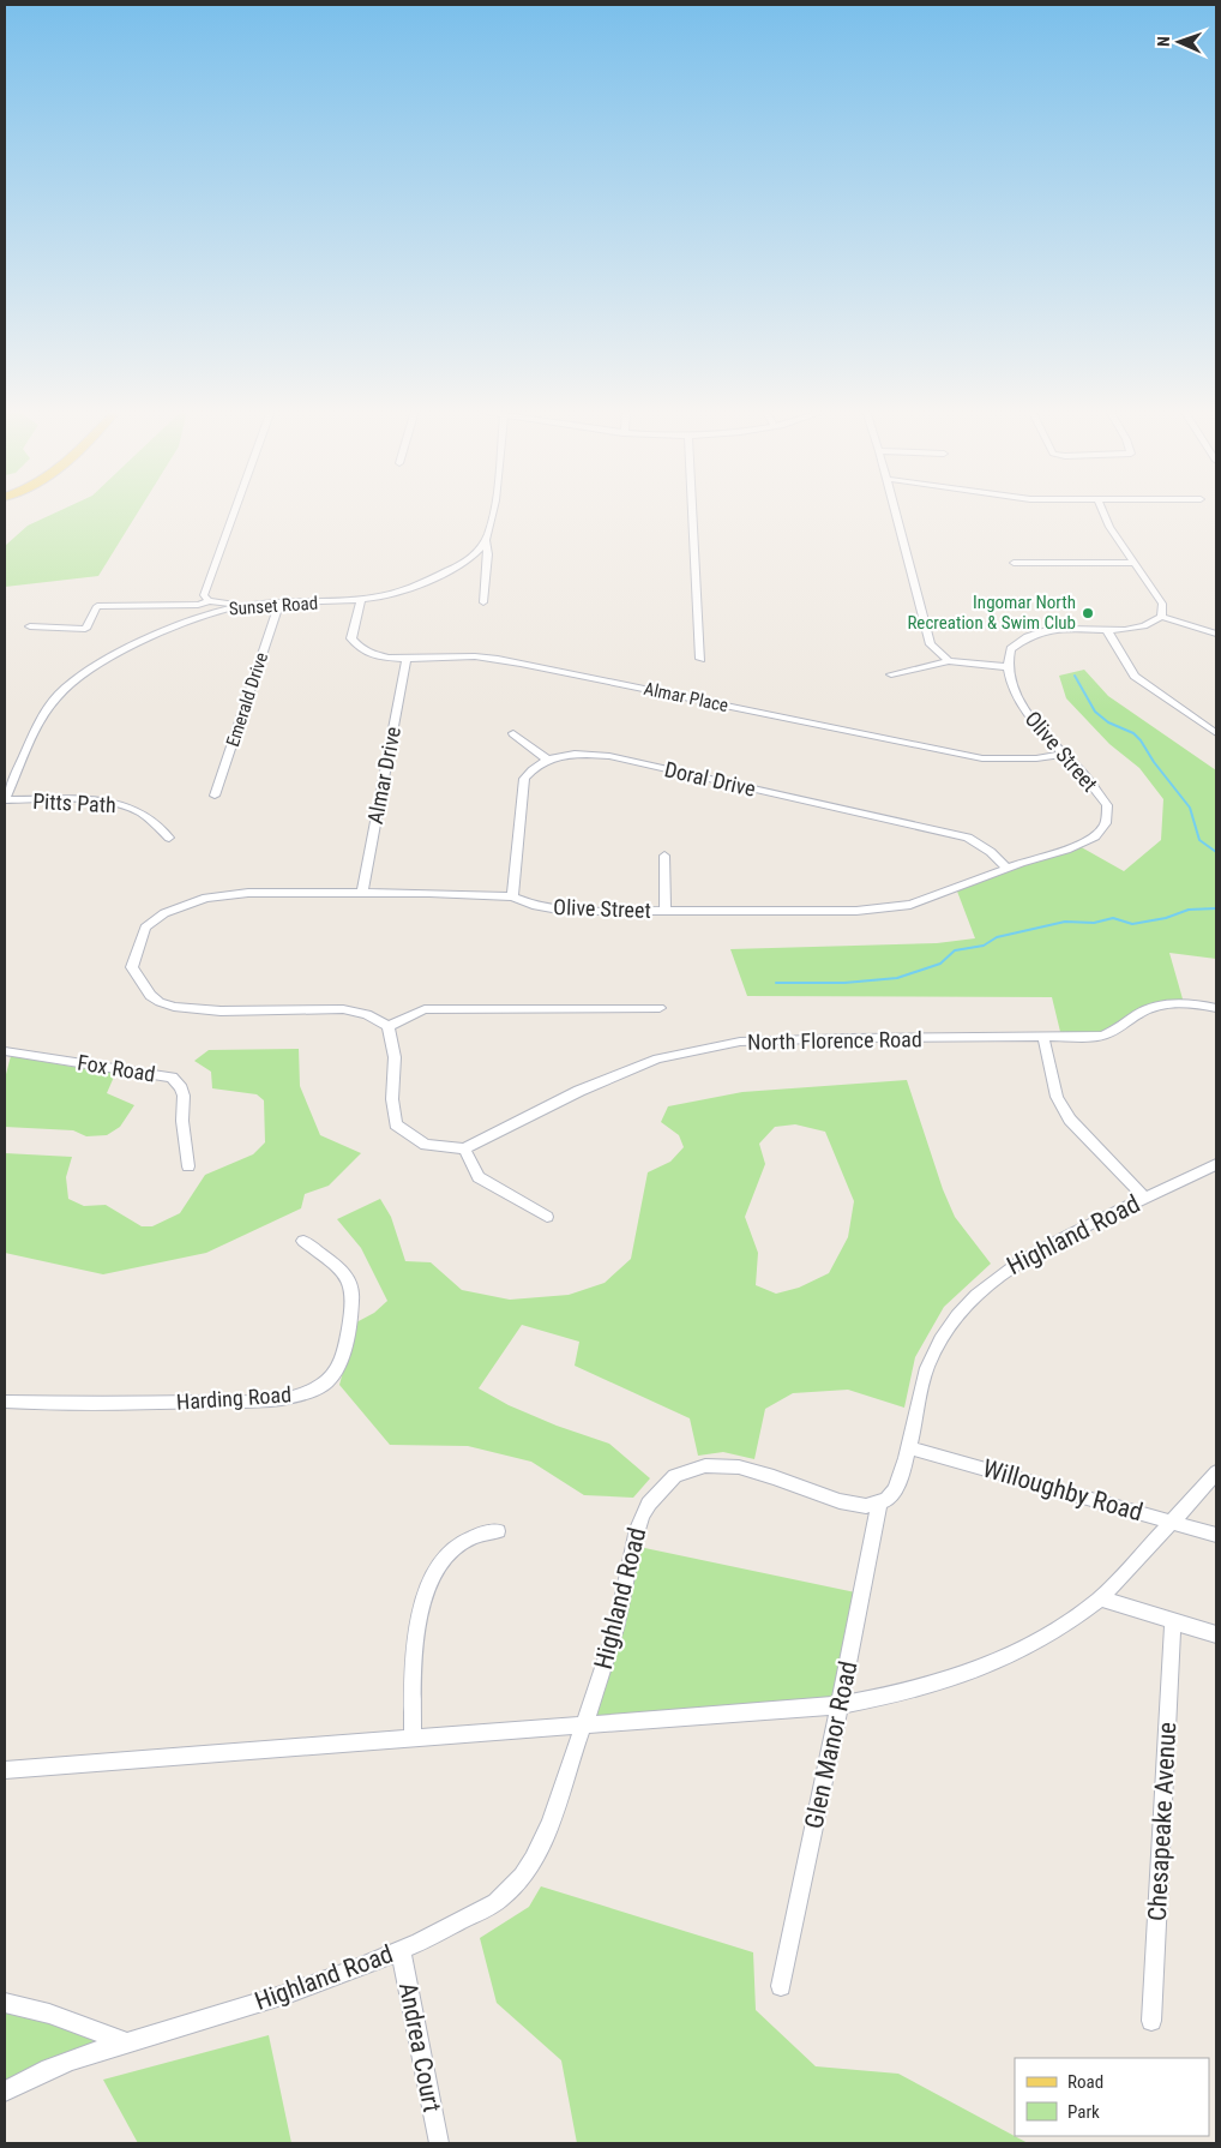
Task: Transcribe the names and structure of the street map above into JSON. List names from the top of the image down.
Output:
{
  "streets": {
    "street": [
      "Sunset Road",
      "Almar Place",
      "Emerald Drive",
      "Olive Street",
      "Almar Drive",
      "Doral Drive",
      "Pitts Path",
      "North Florence Road",
      "Fox Road",
      "Highland Road",
      "Harding Road",
      "Willoughby Road",
      "Glen Manor Road",
      "Chesapeake Avenue",
      "Andrea Court"
    ]
  },
  "crossings": [
    ["Sunset Road", "Almar Place"],
    ["Sunset Road", "Emerald Drive"],
    ["Sunset Road", "Pitts Path"],
    ["Almar Place", "Olive Street"],
    ["Almar Place", "Almar Drive"],
    ["Olive Street", "Almar Drive"],
    ["Olive Street", "Doral Drive"],
    ["Highland Road", "Willoughby Road"],
    ["Highland Road", "Glen Manor Road"],
    ["Highland Road", "Andrea Court"]
  ],
  "places": ["Ingomar North Recreation & Swim Club"],
  "legend": ["Road", "Park"],
  "north": "left"
}
